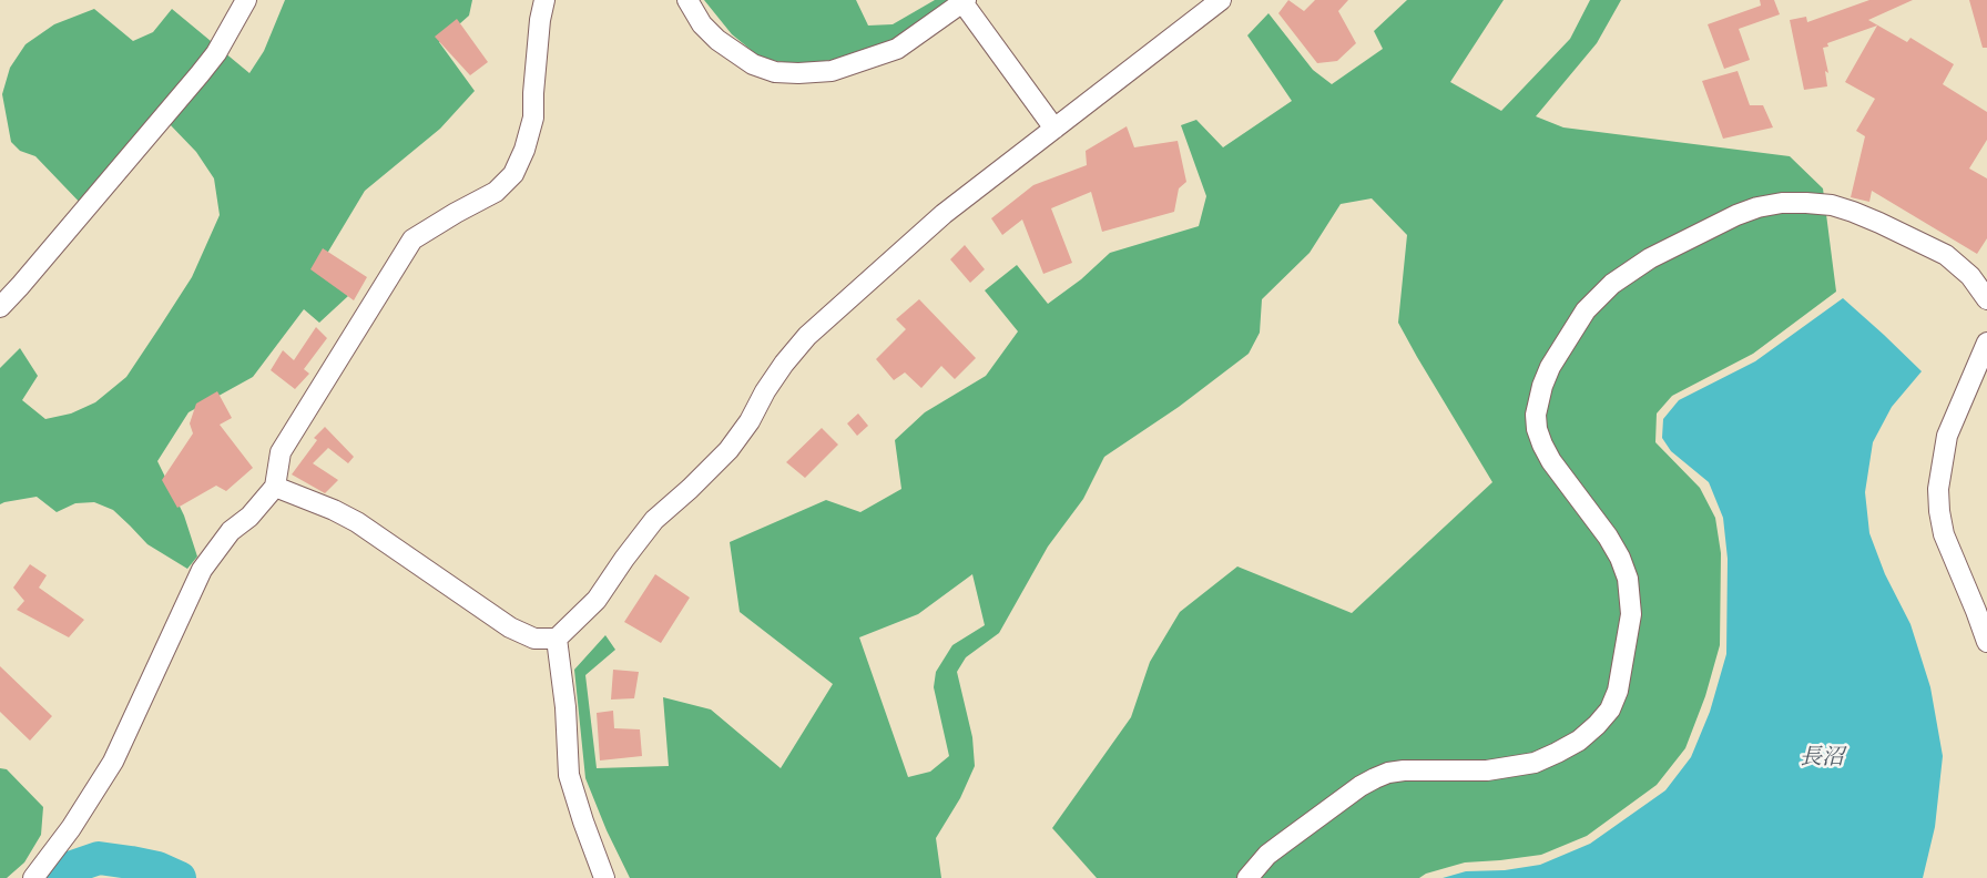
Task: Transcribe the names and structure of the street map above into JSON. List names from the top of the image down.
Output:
{
  "water": ["長沼"]
}
